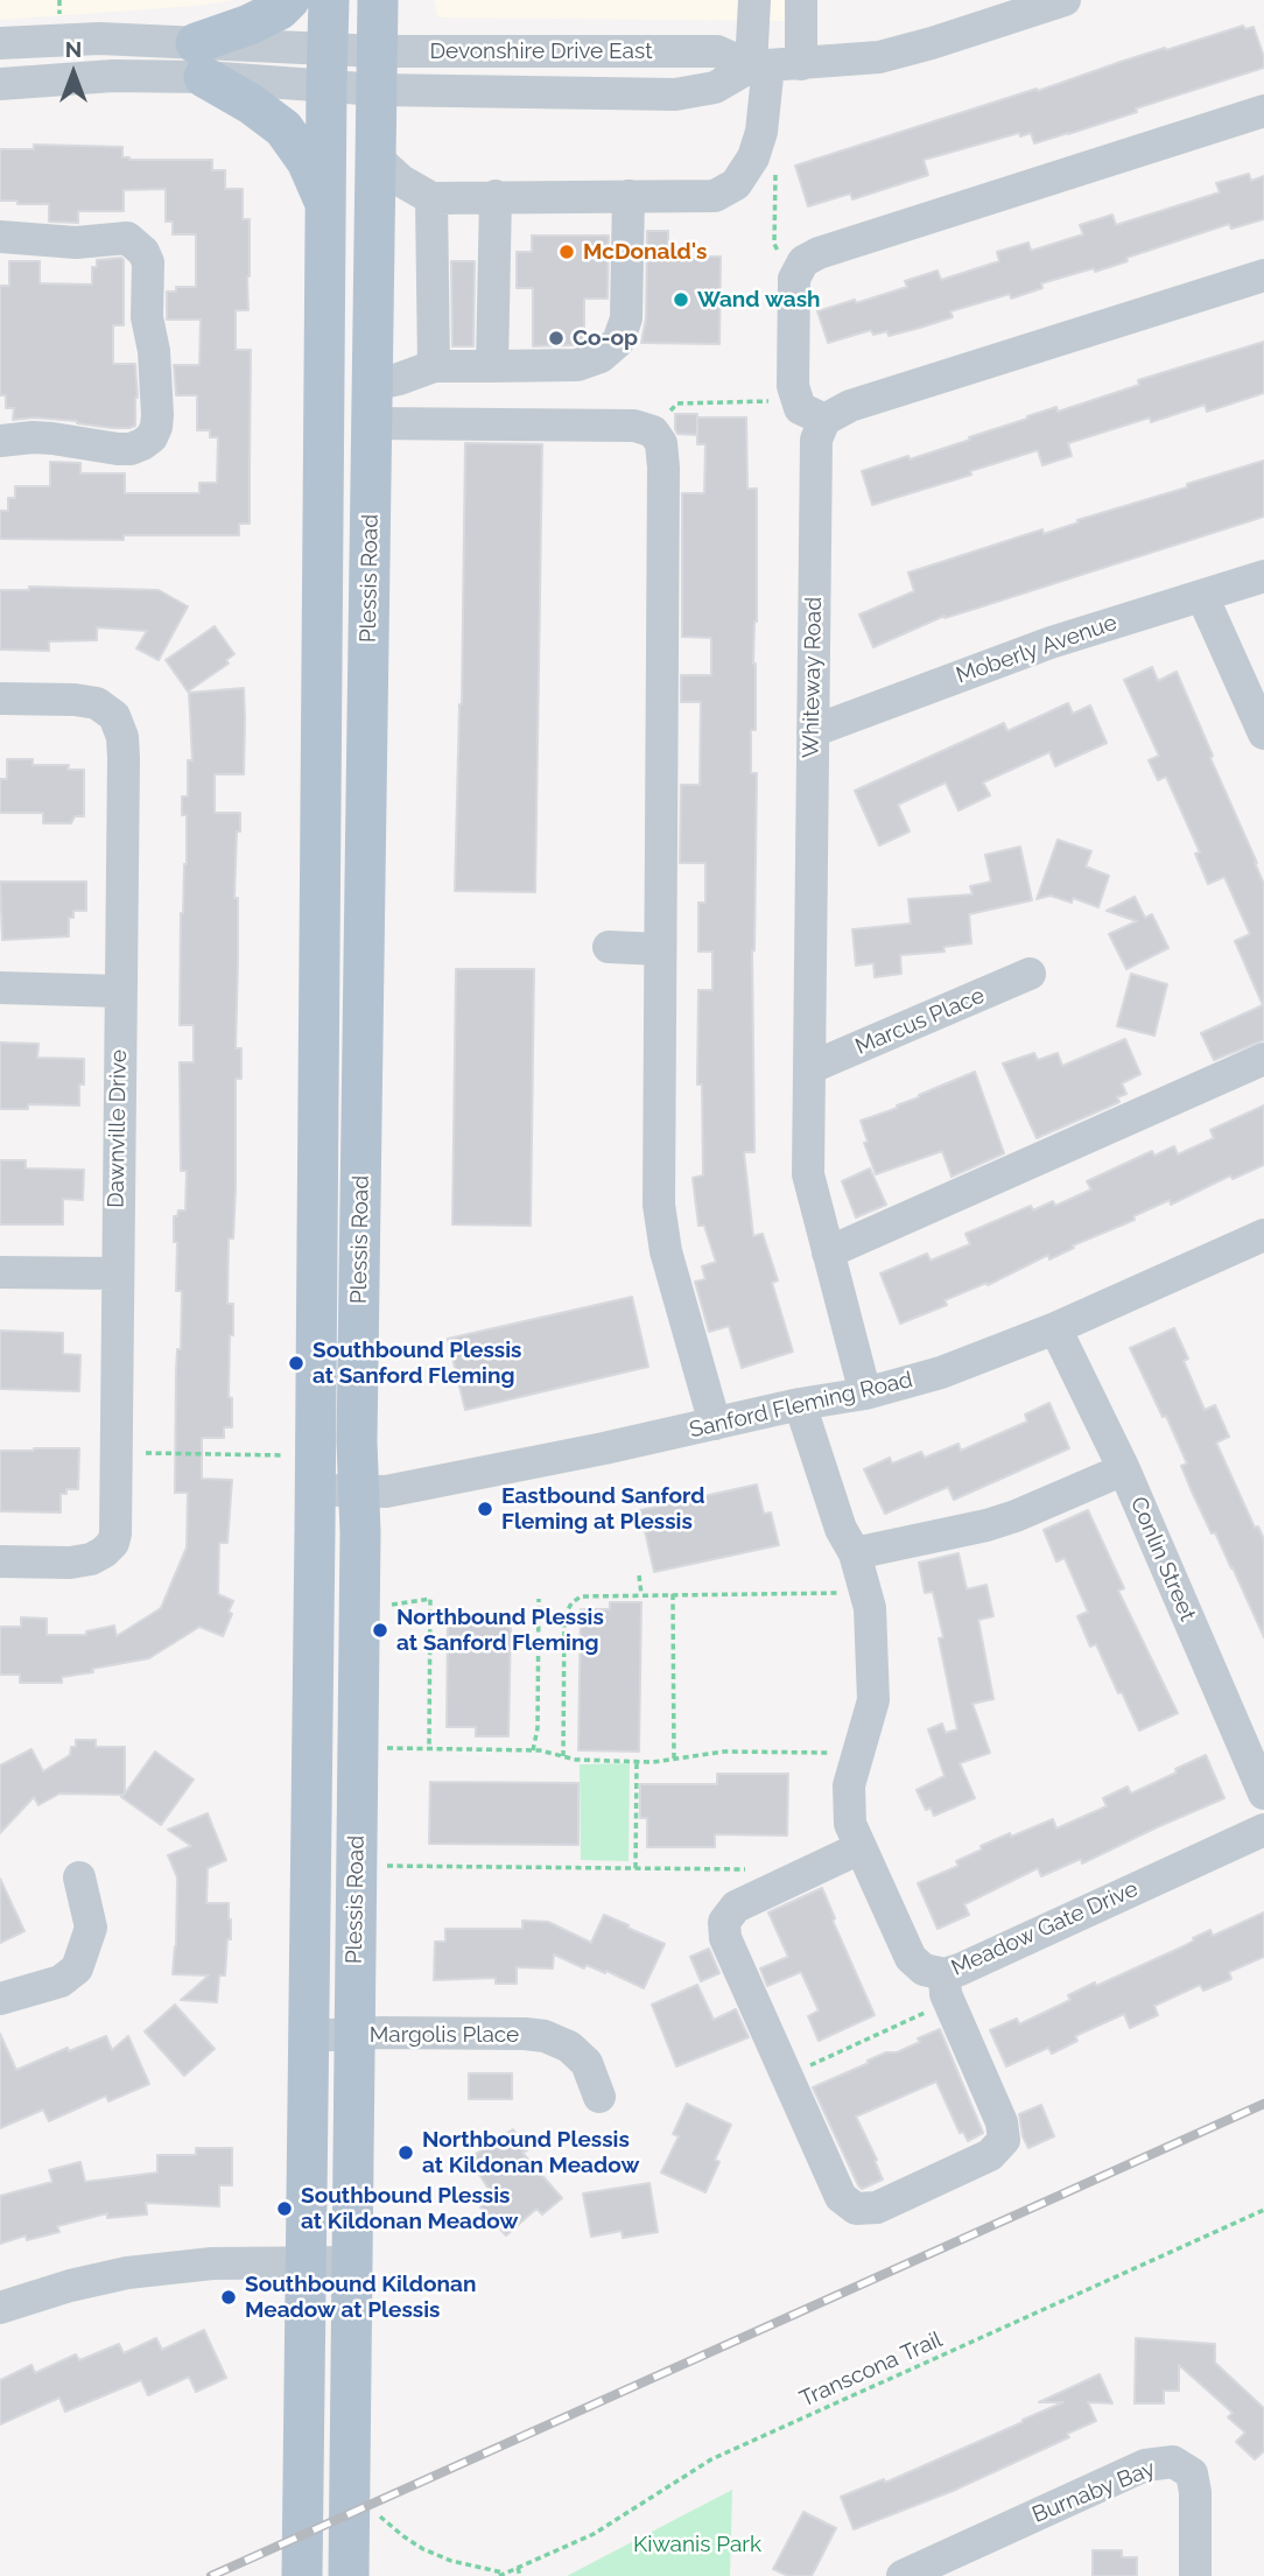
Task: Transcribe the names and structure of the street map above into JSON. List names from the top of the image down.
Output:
{
  "streets": {
    "main road": ["Plessis Road"],
    "street": [
      "Devonshire Drive East",
      "Moberly Avenue",
      "Whiteway Road",
      "Marcus Place",
      "Dawnville Drive",
      "Sanford Fleming Road",
      "Conlin Street",
      "Meadow Gate Drive",
      "Margolis Place",
      "Burnaby Bay"
    ],
    "path": ["Transcona Trail"]
  },
  "crossings": [
    ["Devonshire Drive East", "Plessis Road"],
    ["Plessis Road", "Sanford Fleming Road"],
    ["Plessis Road", "Margolis Place"],
    ["Moberly Avenue", "Whiteway Road"],
    ["Whiteway Road", "Marcus Place"],
    ["Whiteway Road", "Sanford Fleming Road"],
    ["Sanford Fleming Road", "Conlin Street"],
    ["Sanford Fleming Road", "Meadow Gate Drive"]
  ],
  "parks": ["Kiwanis Park"],
  "places": [
    "McDonald's",
    "Wand wash",
    "Co-op",
    "Southbound Plessis at Sanford Fleming",
    "Eastbound Sanford Fleming at Plessis",
    "Northbound Plessis at Sanford Fleming",
    "Northbound Plessis at Kildonan Meadow",
    "Southbound Plessis at Kildonan Meadow",
    "Southbound Kildonan Meadow at Plessis"
  ],
  "north": "top"
}
